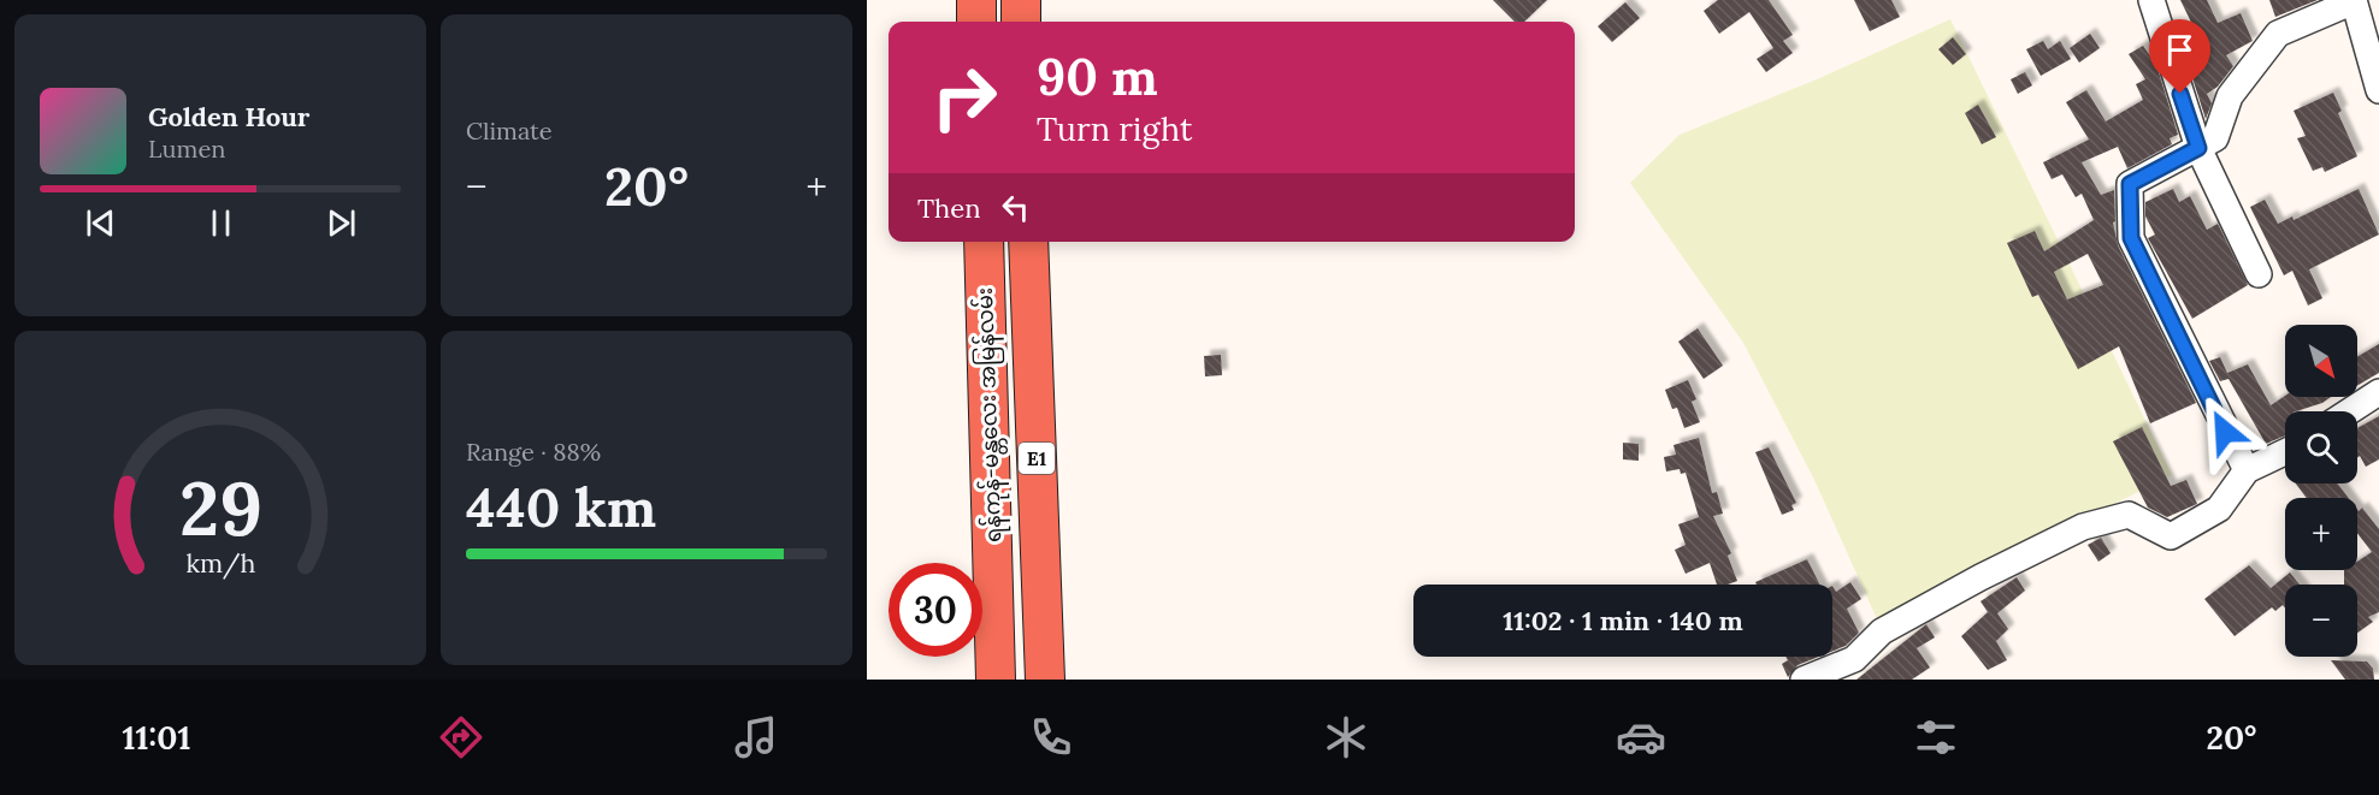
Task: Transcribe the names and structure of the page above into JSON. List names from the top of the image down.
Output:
{
  "streets": {
    "highway": ["ရန်ကုန်-မန္တလေး အမြန်လမ်း", "E1"]
  },
  "north": "bottom right",
  "page": {
    "tile": [
      "Climate",
      ["Range · 88%", "440 km"]
    ],
    "turn": ["90 m", "Turn right"],
    "song": ["Golden Hour", "Lumen"],
    "heat": ["−", "20°", "+"],
    "then": "Then",
    "map_buttons": ["+", "−"],
    "limit": "30",
    "trip": "11:02 · 1 min · 140 m",
    "tabs": ["11:01", "20°"],
    "gauge": ["29", "km/h"]
  }
}
